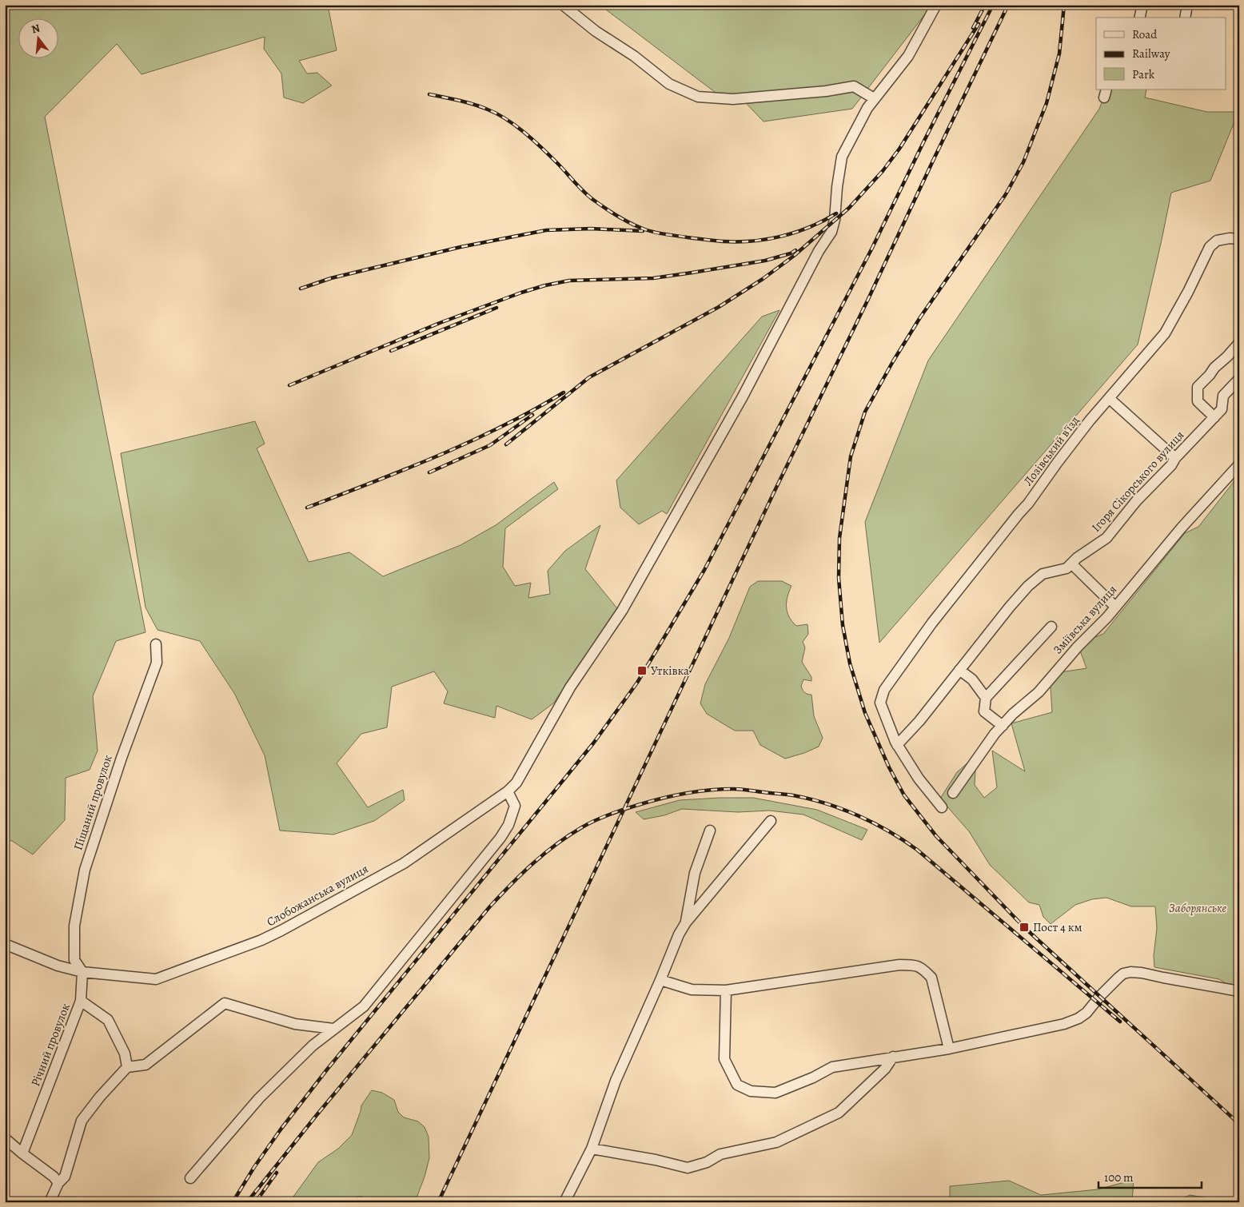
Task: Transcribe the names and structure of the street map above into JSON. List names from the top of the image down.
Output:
{
  "streets": {
    "street": [
      "Лозівський в'їзд",
      "Ігоря Сікорського вулиця",
      "Зміївська вулиця",
      "Піщаний провулок",
      "Слобожанська вулиця",
      "Річний провулок"
    ]
  },
  "crossings": [
    ["Лозівський в'їзд", "Ігоря Сікорського вулиця"],
    ["Піщаний провулок", "Слобожанська вулиця"]
  ],
  "parks": ["Заборянське"],
  "places": {
    "transit": ["Уткiвка", "Пост 4 км"]
  },
  "legend": ["Road", "Railway", "Park"],
  "scale_bar": "100 m",
  "north": "top"
}
